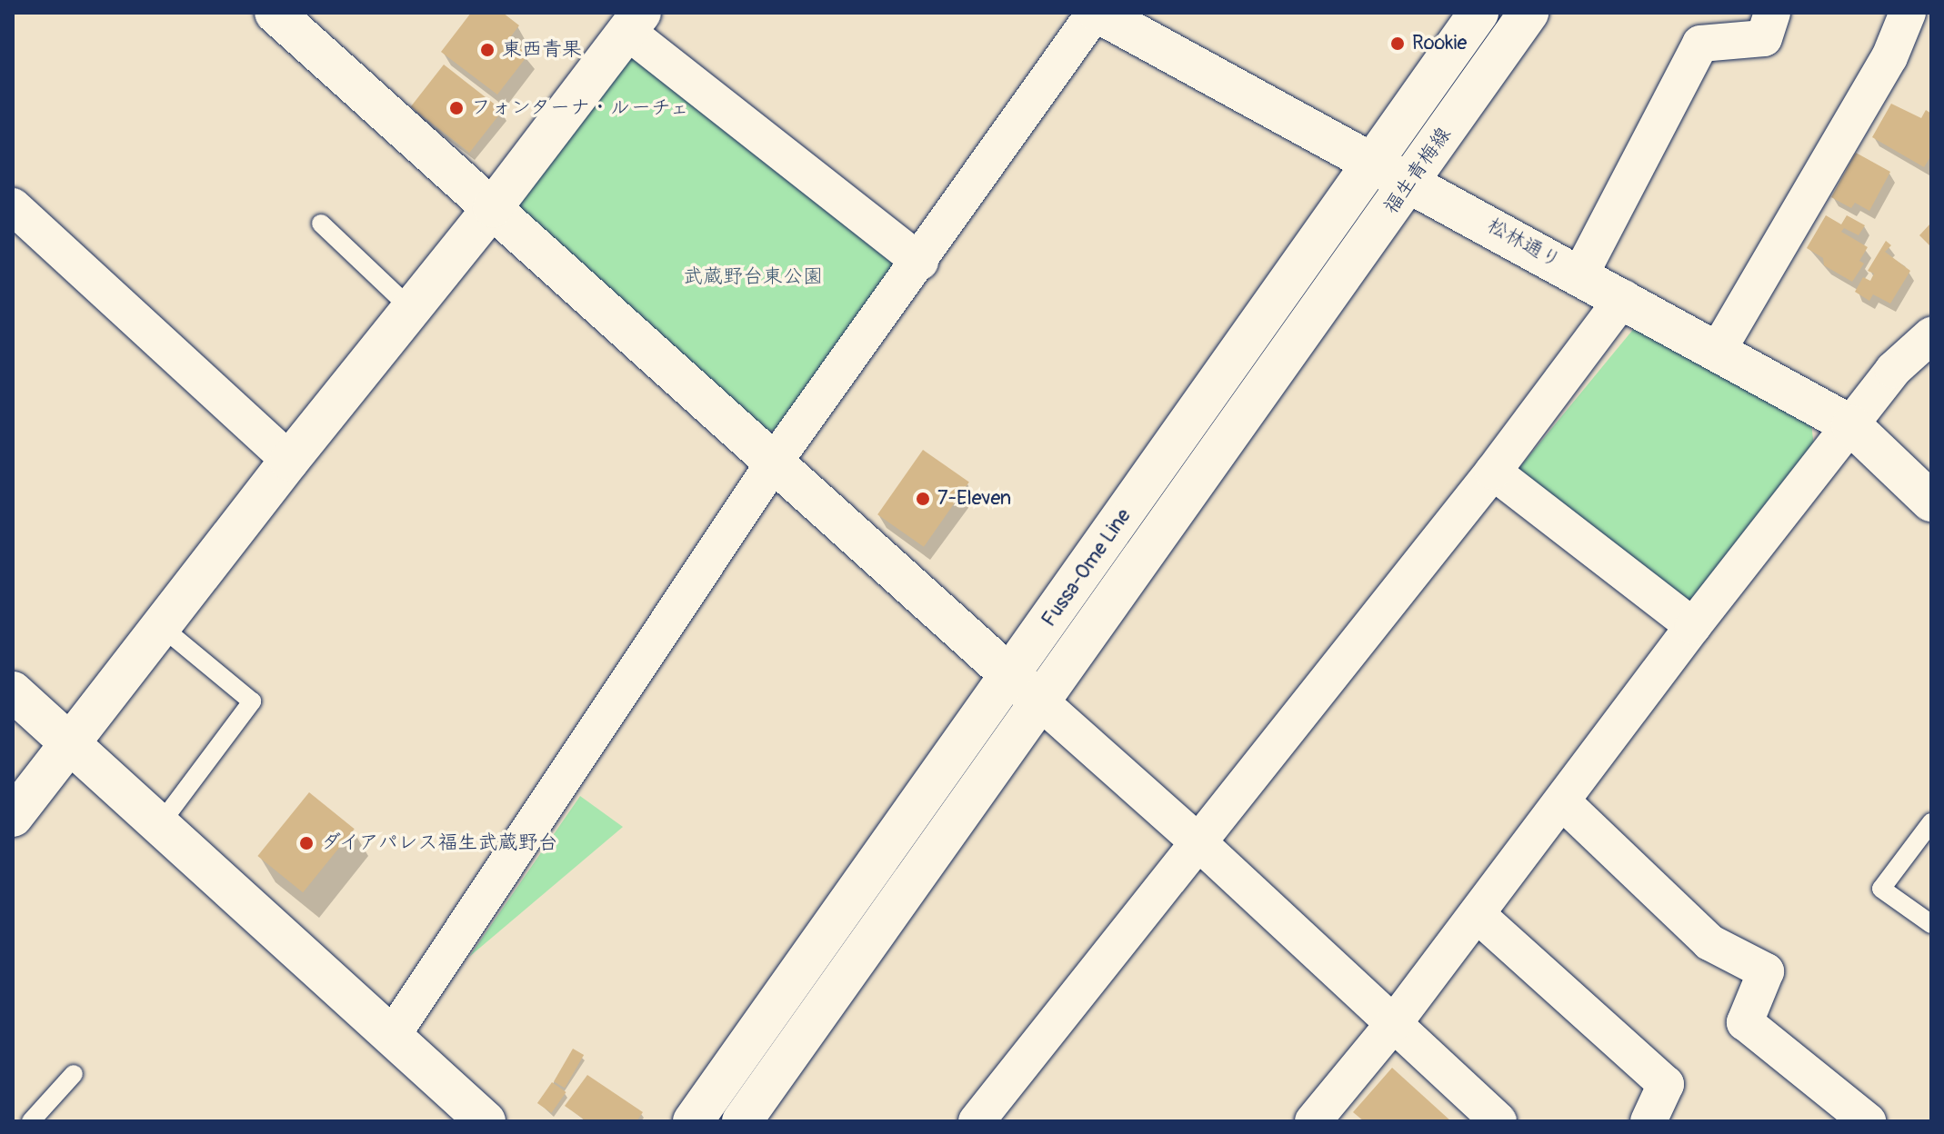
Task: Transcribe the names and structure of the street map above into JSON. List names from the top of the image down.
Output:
{
  "streets": {
    "street": ["福生青梅線", "松林通り", "Fussa-Ome Line"]
  },
  "crossings": [
    ["福生青梅線", "松林通り"],
    ["福生青梅線", "Fussa-Ome Line"],
    ["松林通り", "Fussa-Ome Line"]
  ],
  "parks": ["武蔵野台東公園"],
  "places": [
    "Rookie",
    "東西青果",
    "フォンターナ・ルーチェ",
    "7-Eleven",
    "ダイアパレス福生武蔵野台"
  ]
}
